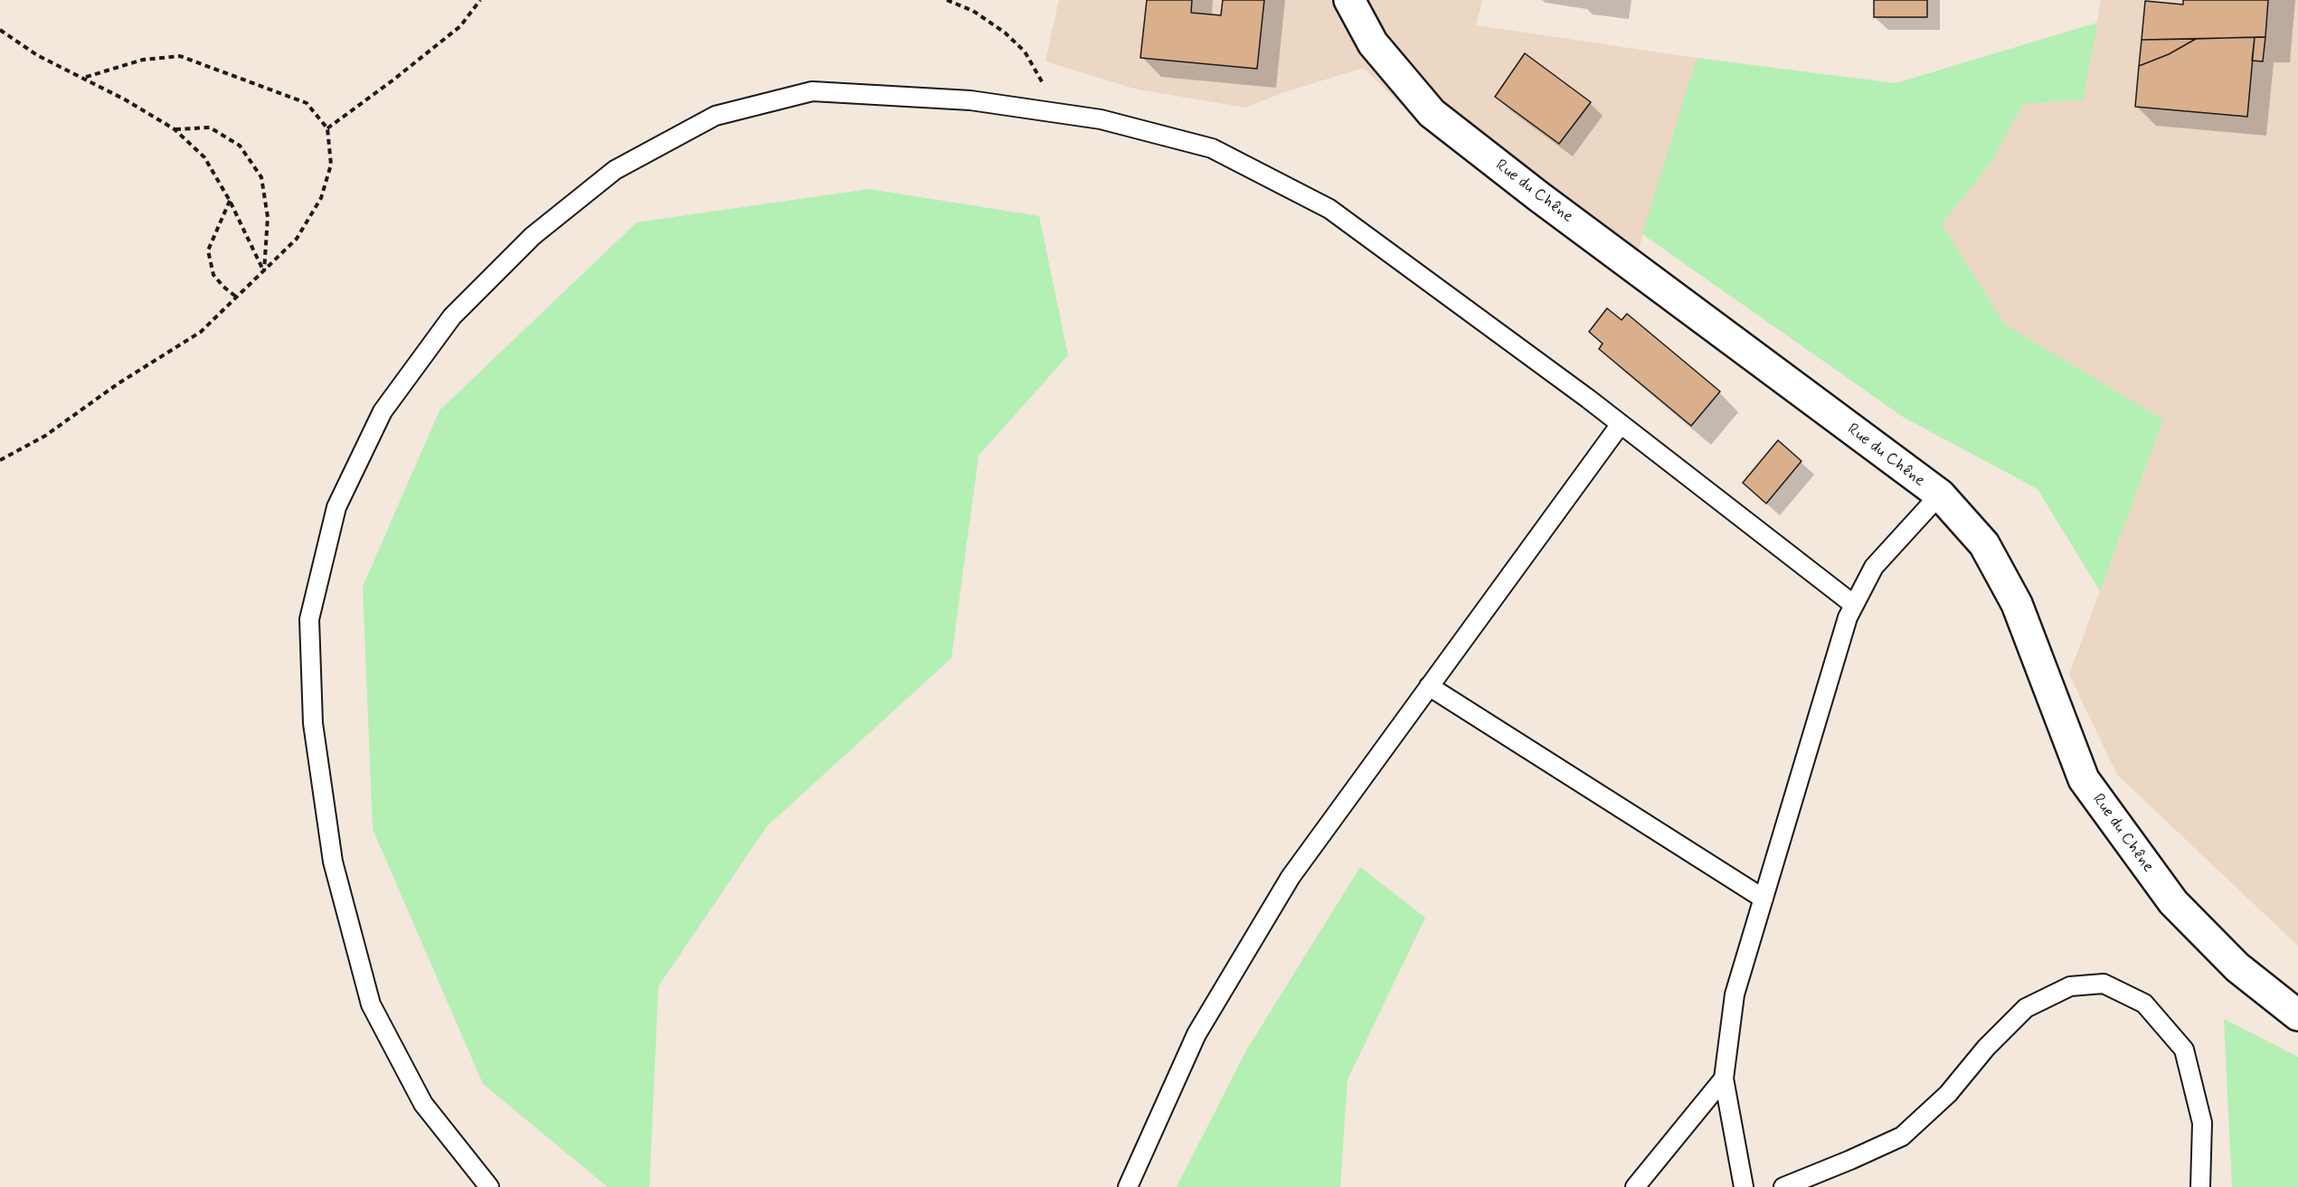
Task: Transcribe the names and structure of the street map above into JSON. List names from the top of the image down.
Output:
{
  "streets": {
    "street": ["Rue du Chêne"]
  }
}
